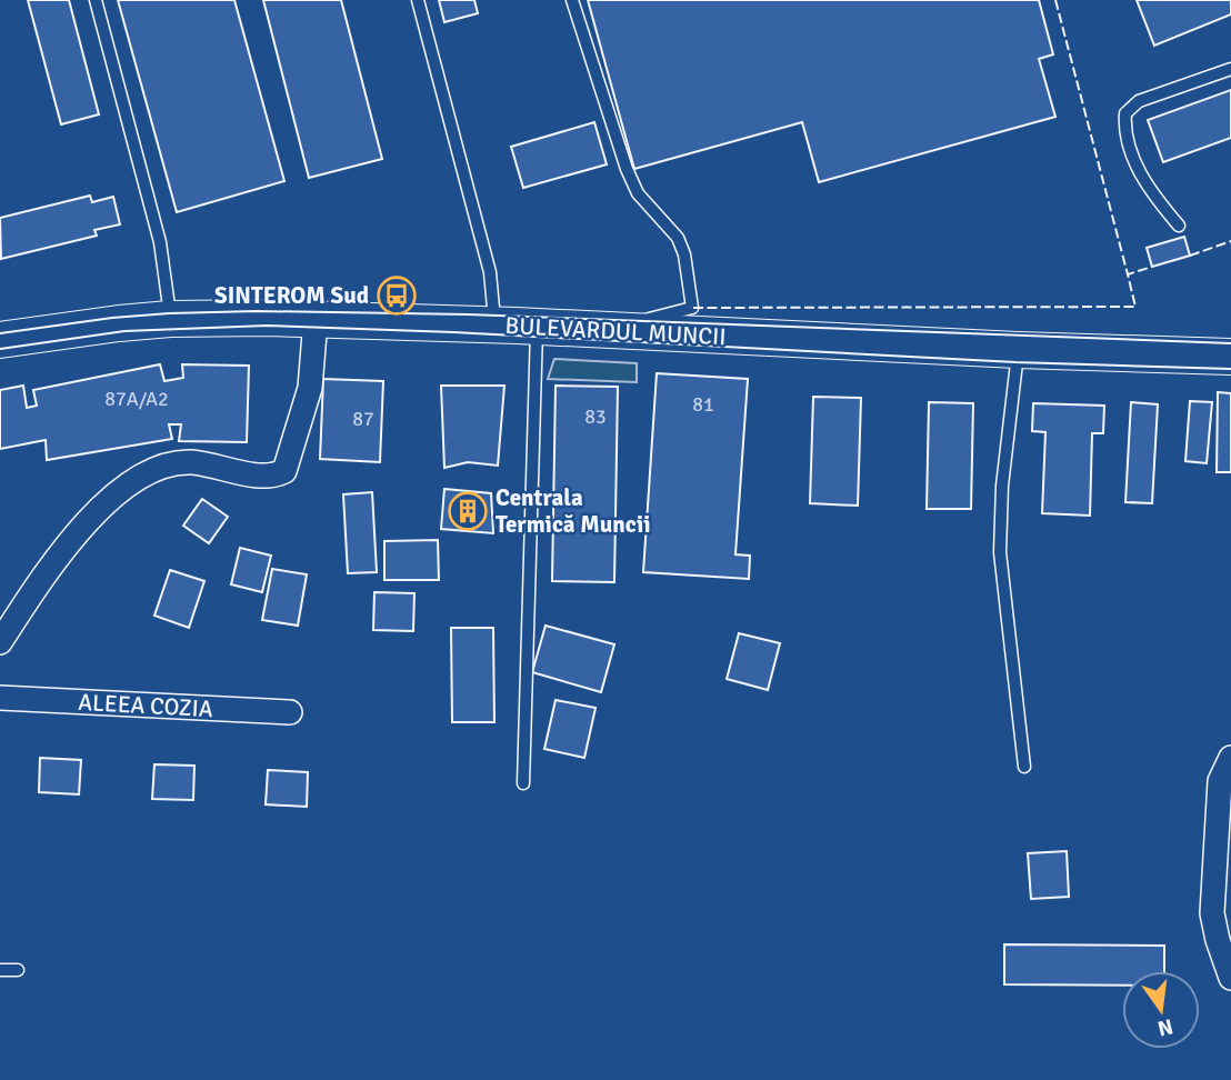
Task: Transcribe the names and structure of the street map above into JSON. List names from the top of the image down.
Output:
{
  "streets": {
    "main road": ["BULEVARDUL MUNCII"],
    "street": ["ALEEA COZIA"]
  },
  "places": {
    "bus stop": ["SINTEROM Sud"],
    "building": ["Centrala Termică Muncii"]
  },
  "house_numbers": [
    "87A/A2",
    "81",
    "83",
    "87"
  ],
  "north": "bottom"
}
